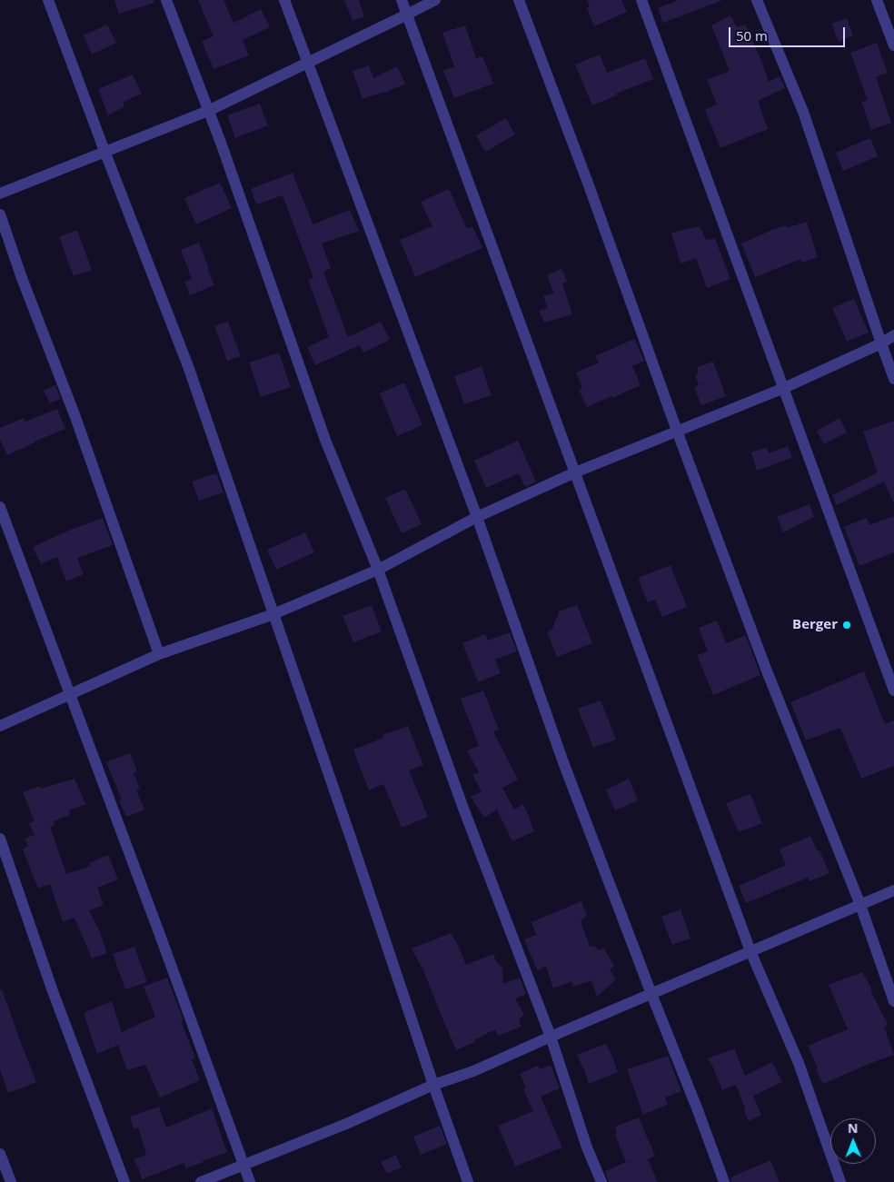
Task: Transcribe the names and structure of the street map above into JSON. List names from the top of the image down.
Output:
{
  "places": ["Berger"],
  "scale_bar": "50 m",
  "north": "top"
}
